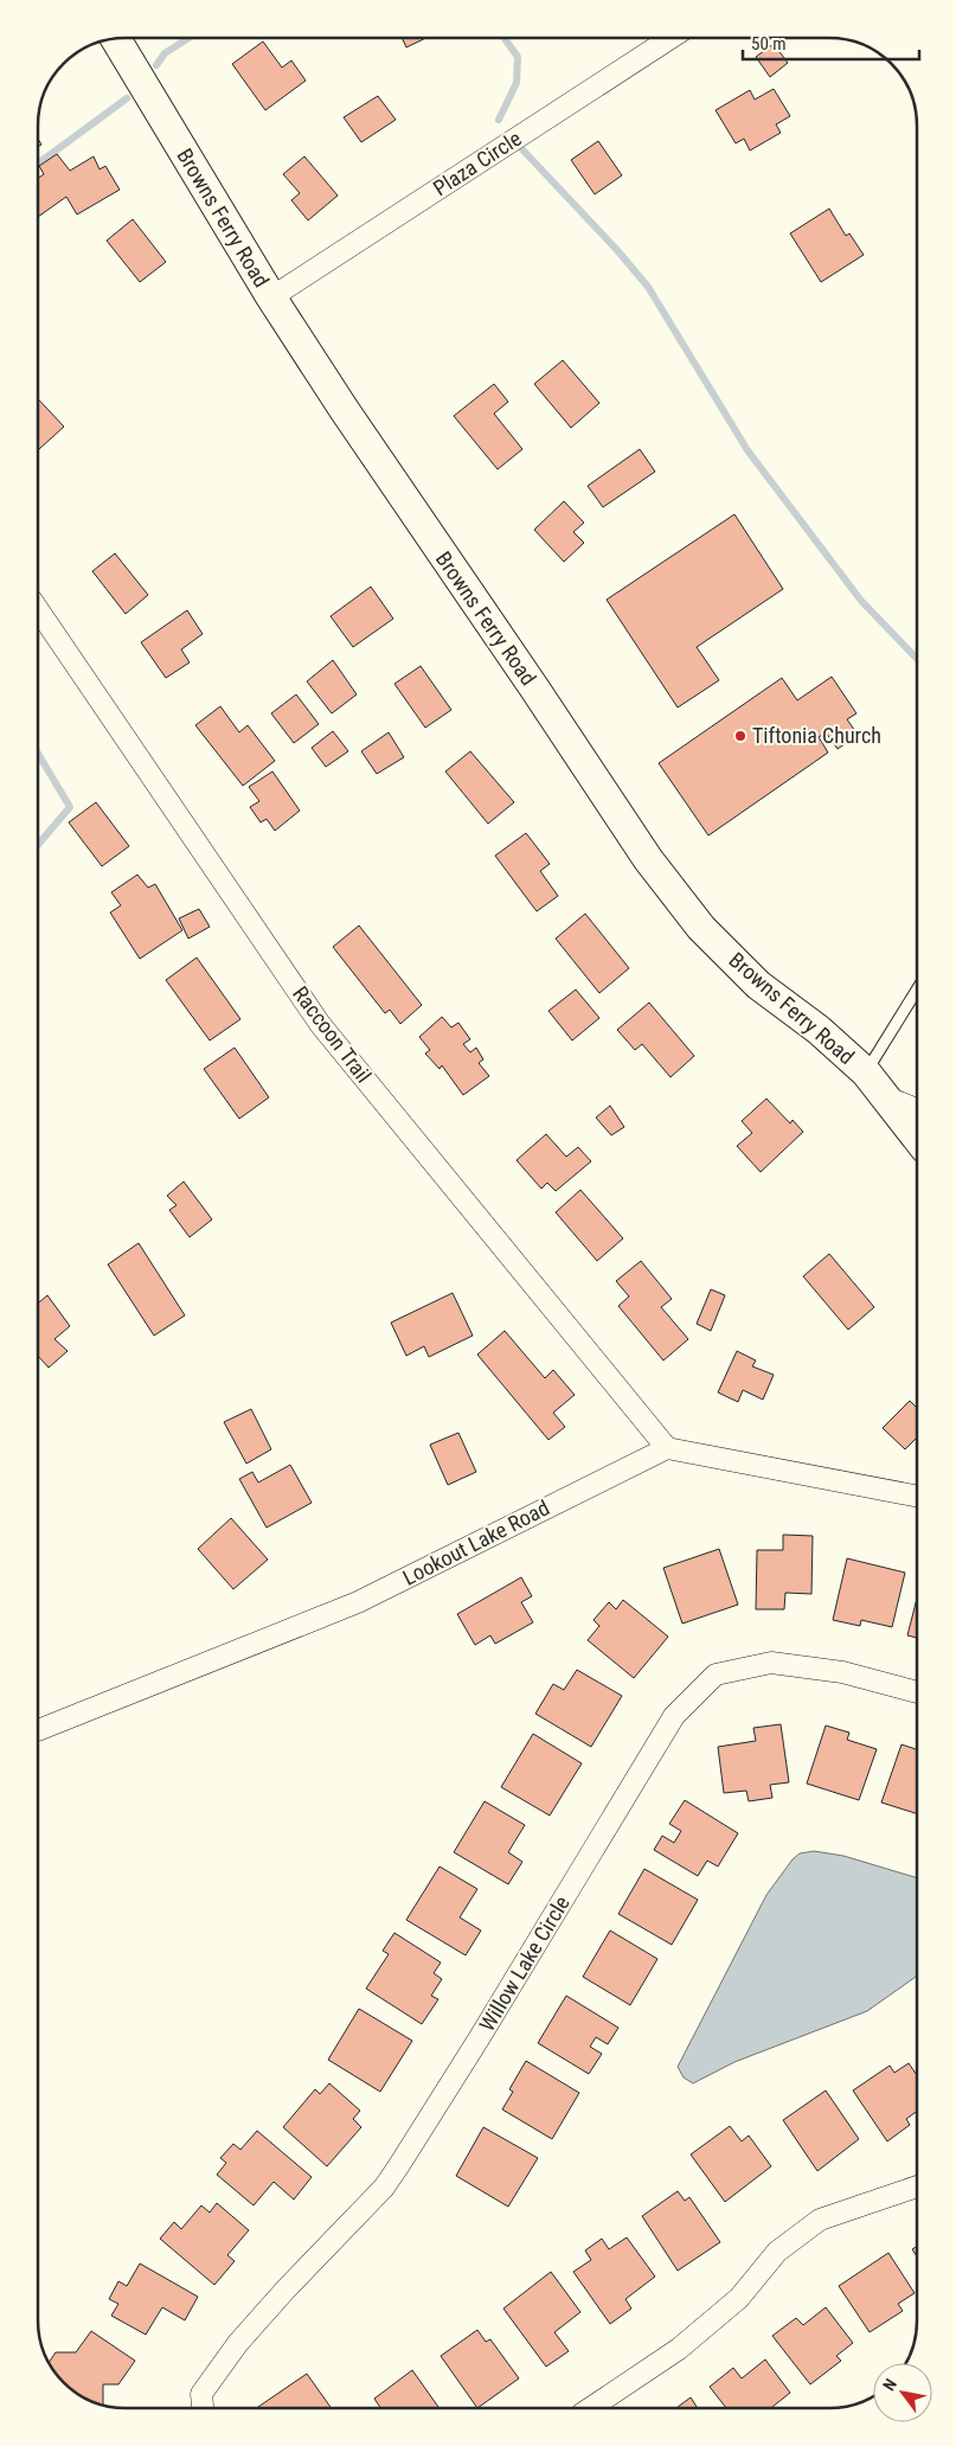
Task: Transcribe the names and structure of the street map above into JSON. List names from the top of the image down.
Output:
{
  "streets": {
    "street": [
      "Plaza Circle",
      "Browns Ferry Road",
      "Raccoon Trail",
      "Lookout Lake Road",
      "Willow Lake Circle"
    ]
  },
  "crossings": [
    ["Plaza Circle", "Browns Ferry Road"],
    ["Raccoon Trail", "Lookout Lake Road"]
  ],
  "places": ["Tiftonia Church"],
  "scale_bar": "50 m",
  "north": "top left"
}
